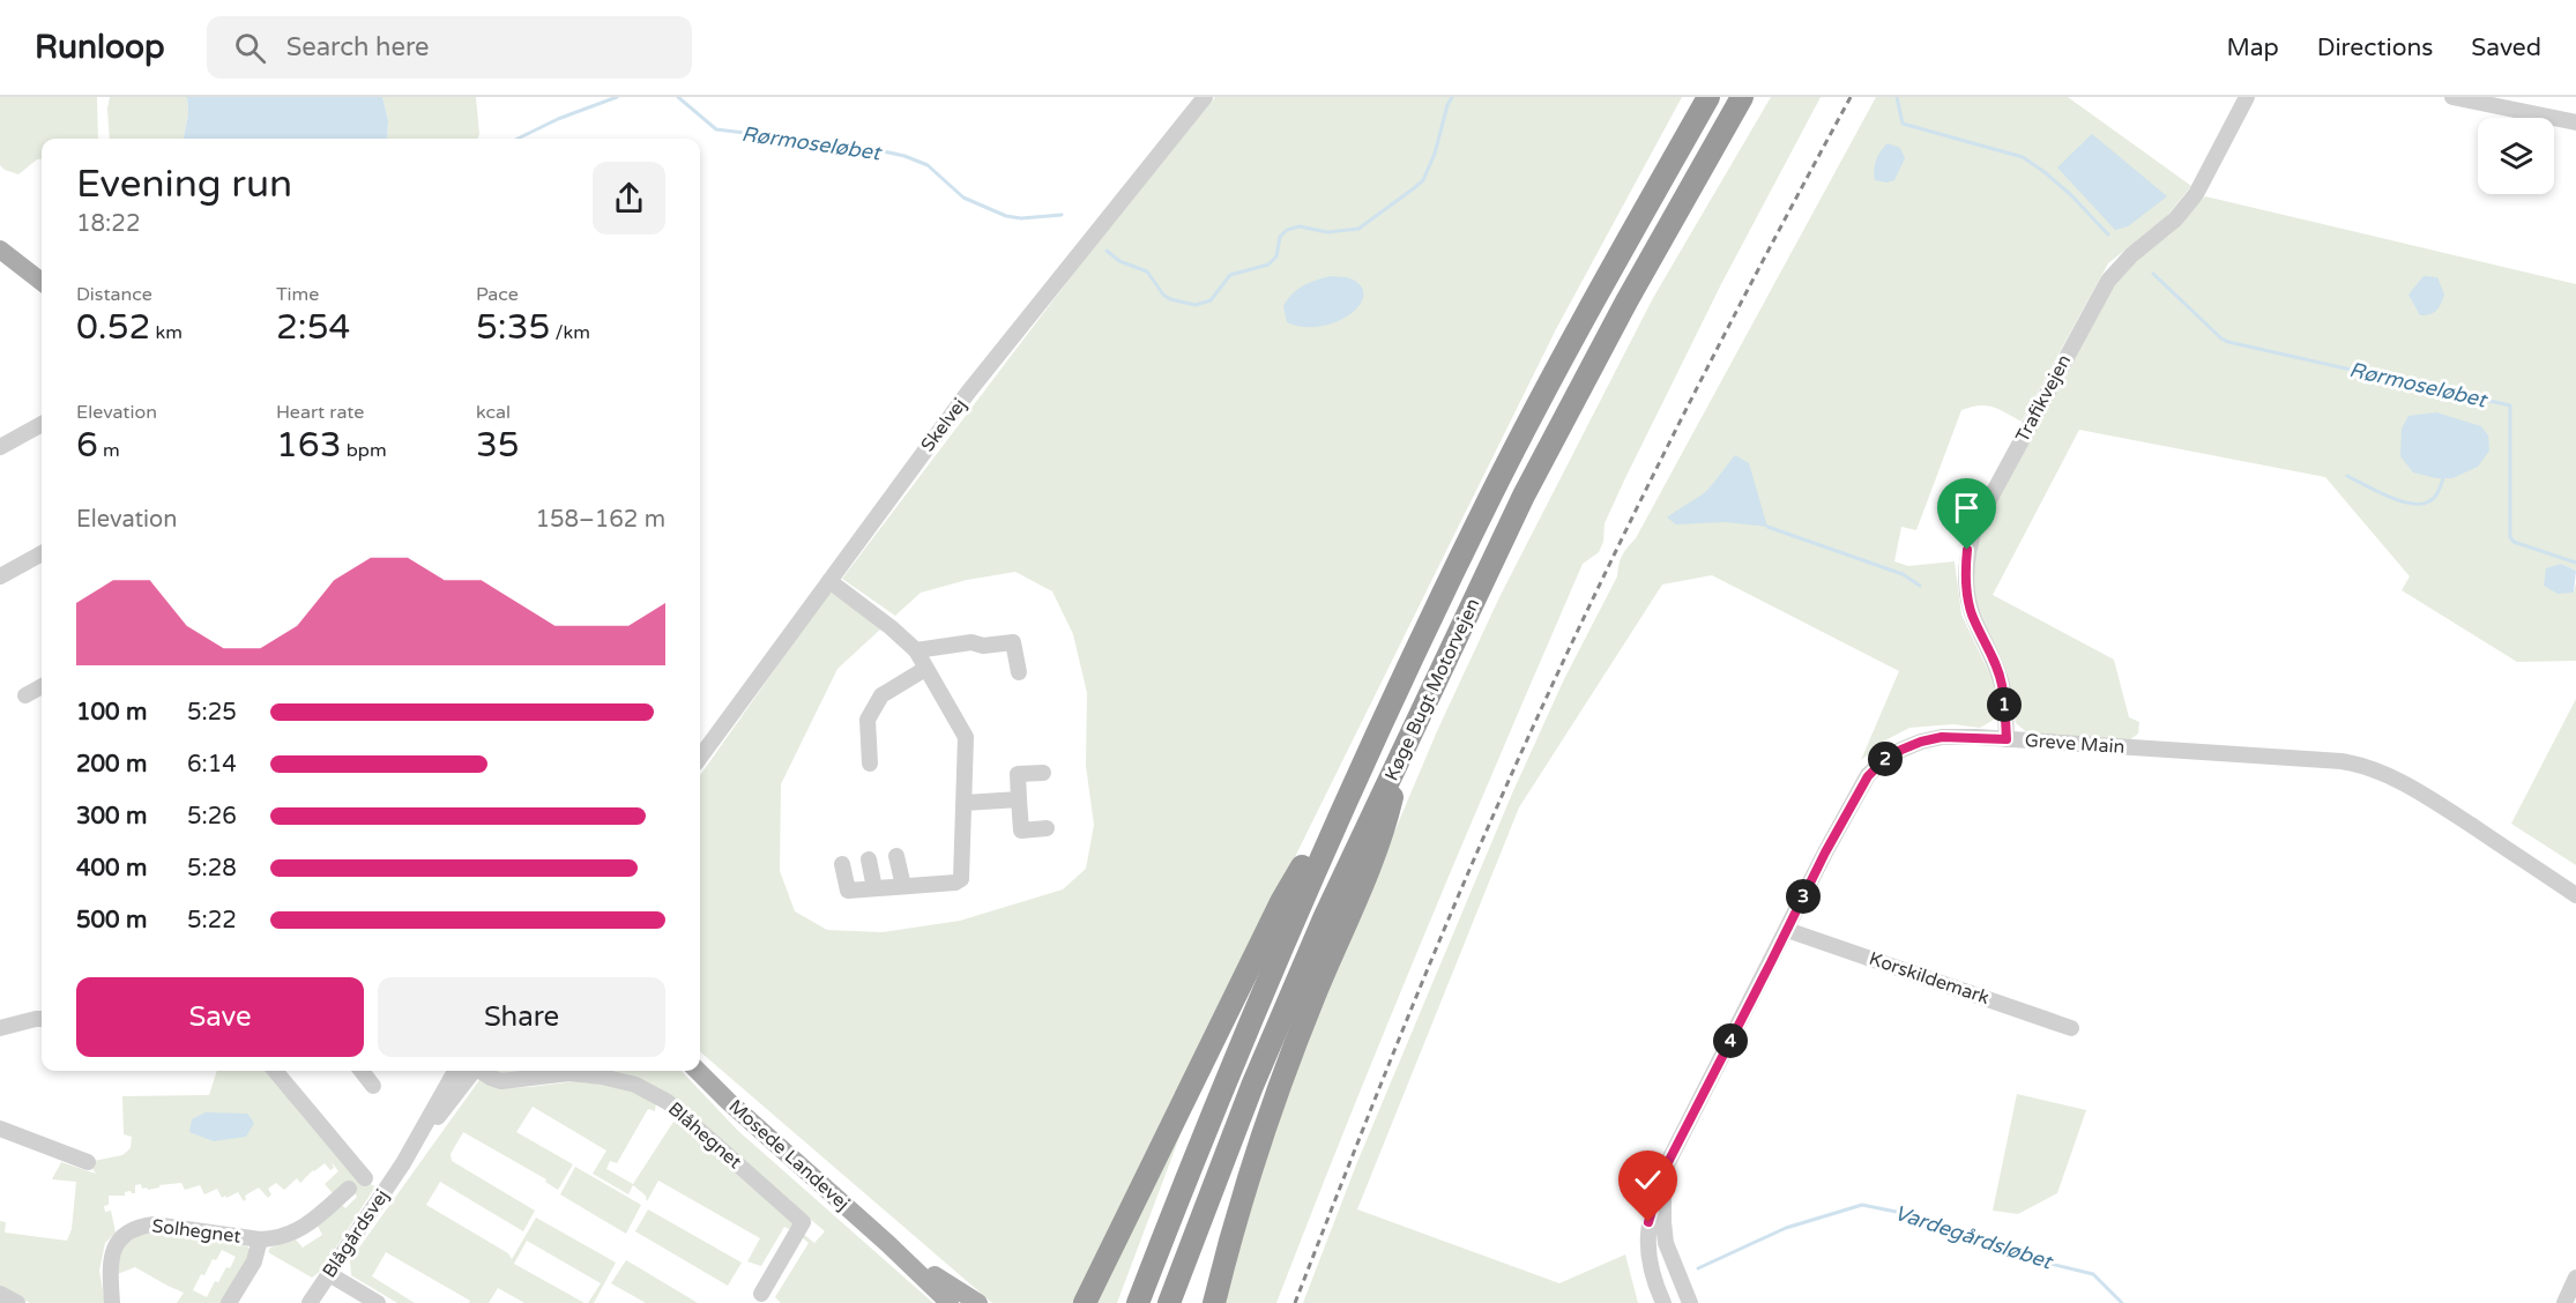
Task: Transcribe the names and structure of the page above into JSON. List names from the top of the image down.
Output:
{
  "streets": {
    "highway": ["Køge Bugt Motorvejen"],
    "main road": ["Mosede Landevej"],
    "street": [
      "Trafikvejen",
      "Skelvej",
      "Greve Main",
      "Korskildemark",
      "Blåhegnet",
      "Solhegnet",
      "Blågårdsvej"
    ]
  },
  "crossings": [
    ["Trafikvejen", "Greve Main"],
    ["Greve Main", "Korskildemark"]
  ],
  "water": ["Rørmoseløbet", "Vardegårdsløbet"],
  "page": {
    "header": "Runloop",
    "search": "Search here",
    "nav": ["Map", "Directions", "Saved"],
    "heading": ["Evening run", "18:22"],
    "stats": [
      ["Distance", "0.52 km"],
      ["Time", "2:54"],
      ["Pace", "5:35 /km"],
      ["Elevation", "6 m"],
      ["Heart rate", "163 bpm"],
      ["kcal", "35"]
    ],
    "chart": ["Elevation", "158–162 m"],
    "list": [
      {
        "name": "100 m",
        "note": "5:25"
      },
      {
        "name": "200 m",
        "note": "6:14"
      },
      {
        "name": "300 m",
        "note": "5:26"
      },
      {
        "name": "400 m",
        "note": "5:28"
      },
      {
        "name": "500 m",
        "note": "5:22"
      }
    ],
    "pins": [
      "1",
      "2",
      "3",
      "4"
    ],
    "buttons": ["Save", "Share"]
  }
}
